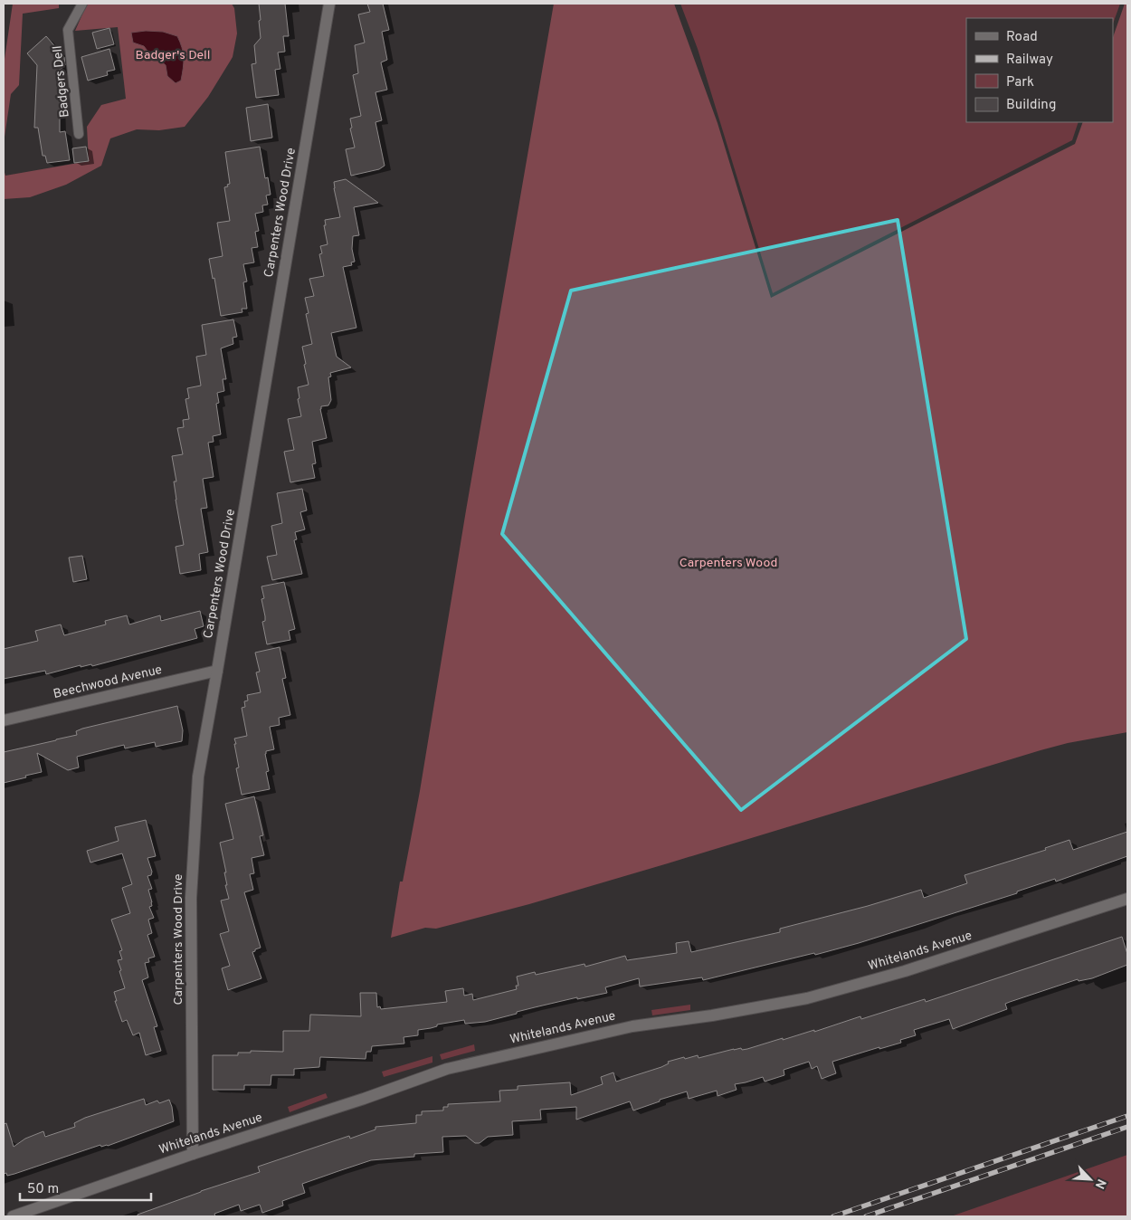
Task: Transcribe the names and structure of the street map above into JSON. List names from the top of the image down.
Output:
{
  "streets": {
    "street": ["Carpenters Wood Drive", "Beechwood Avenue", "Whitelands Avenue"],
    "lane": ["Badgers Dell"]
  },
  "crossings": [
    ["Carpenters Wood Drive", "Beechwood Avenue"],
    ["Carpenters Wood Drive", "Whitelands Avenue"]
  ],
  "parks": ["Badger's Dell", "Carpenters Wood"],
  "legend": [
    "Road",
    "Railway",
    "Park",
    "Building"
  ],
  "scale_bar": "50 m",
  "north": "bottom right"
}
